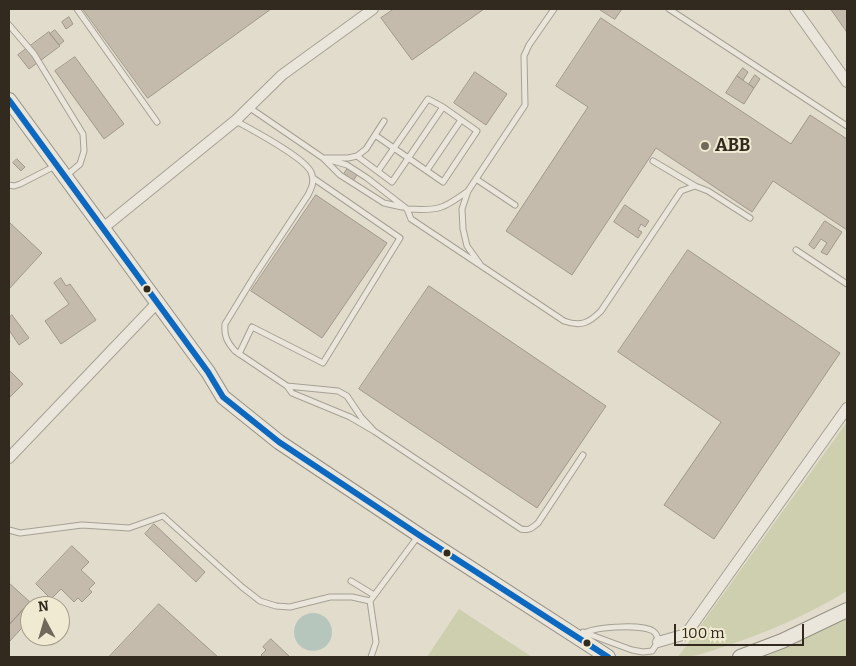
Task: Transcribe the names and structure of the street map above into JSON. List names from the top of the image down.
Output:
{
  "places": ["ABB"],
  "scale_bar": "100 m",
  "north": "top"
}
